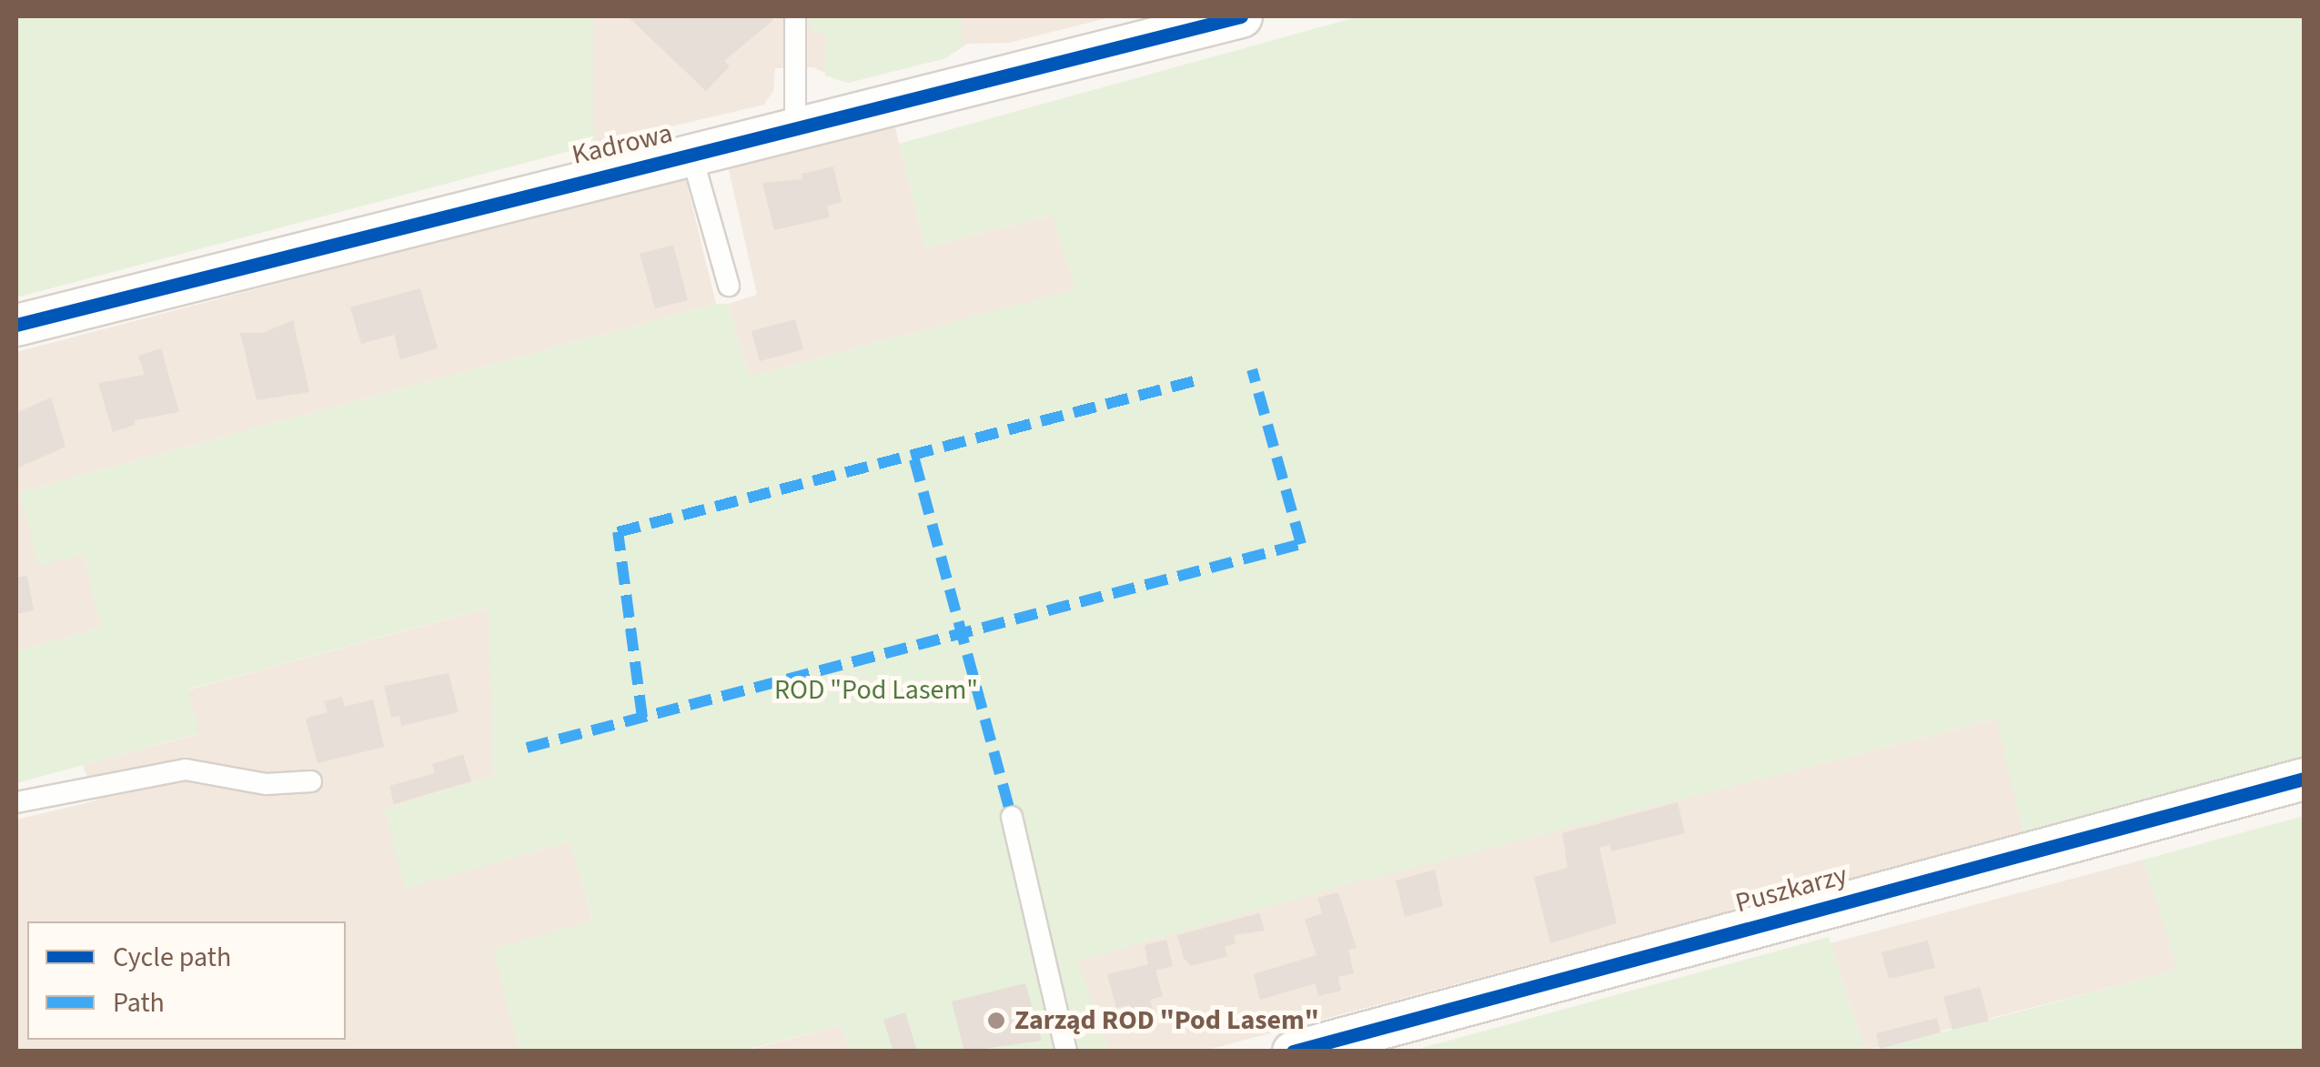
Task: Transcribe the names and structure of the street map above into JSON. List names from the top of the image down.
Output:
{
  "streets": {
    "street": ["Kadrowa", "Puszkarzy"]
  },
  "parks": ["ROD \"Pod Lasem\""],
  "places": ["Zarząd ROD \"Pod Lasem\""],
  "legend": ["Cycle path", "Path"]
}
